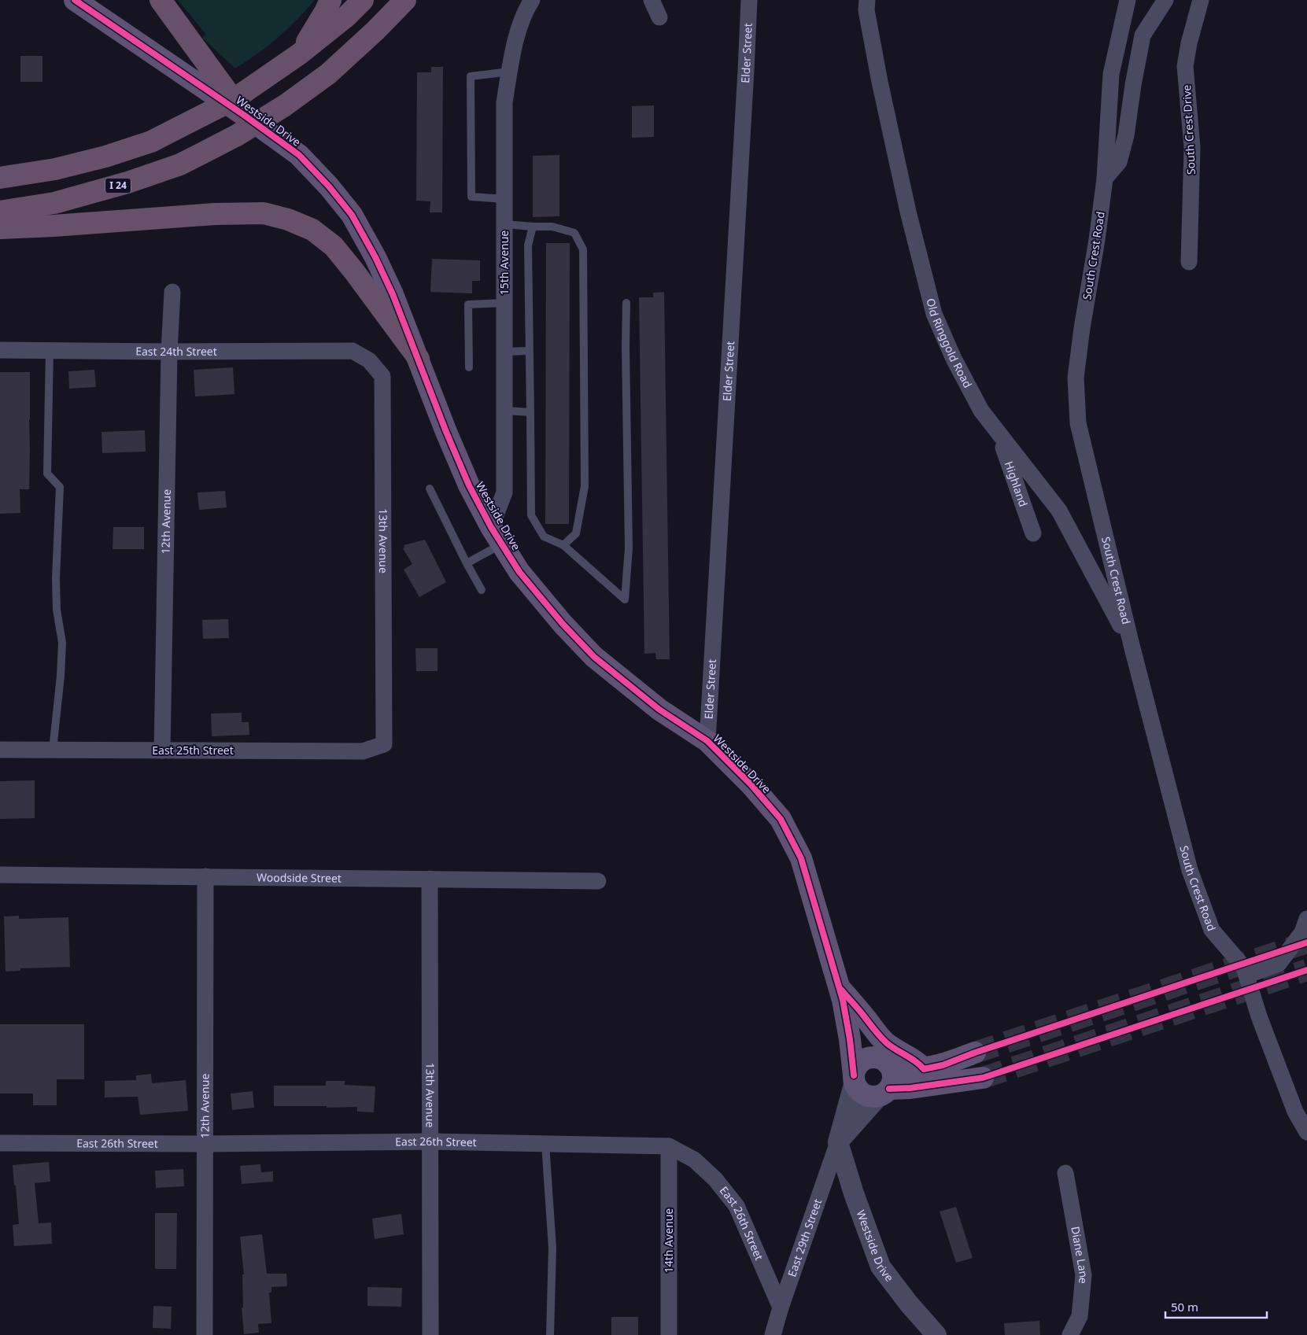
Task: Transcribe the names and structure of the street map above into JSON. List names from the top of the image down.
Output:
{
  "streets": {
    "highway": ["I 24"],
    "main road": ["Westside Drive"],
    "street": [
      "Elder Street",
      "South Crest Drive",
      "South Crest Road",
      "15th Avenue",
      "Old Ringgold Road",
      "East 24th Street",
      "Highland",
      "12th Avenue",
      "13th Avenue",
      "East 25th Street",
      "Woodside Street",
      "East 26th Street",
      "East 29th Street",
      "14th Avenue",
      "Diane Lane"
    ]
  },
  "crossings": [
    ["Elder Street", "Westside Drive"],
    ["Westside Drive", "15th Avenue"],
    ["Westside Drive", "East 29th Street"],
    ["South Crest Road", "Old Ringgold Road"],
    ["Old Ringgold Road", "Highland"],
    ["East 24th Street", "12th Avenue"],
    ["East 24th Street", "13th Avenue"],
    ["12th Avenue", "East 25th Street"],
    ["12th Avenue", "Woodside Street"],
    ["12th Avenue", "East 26th Street"],
    ["13th Avenue", "East 25th Street"],
    ["13th Avenue", "Woodside Street"],
    ["13th Avenue", "East 26th Street"],
    ["East 26th Street", "East 29th Street"],
    ["East 26th Street", "14th Avenue"]
  ],
  "scale_bar": "50 m"
}
